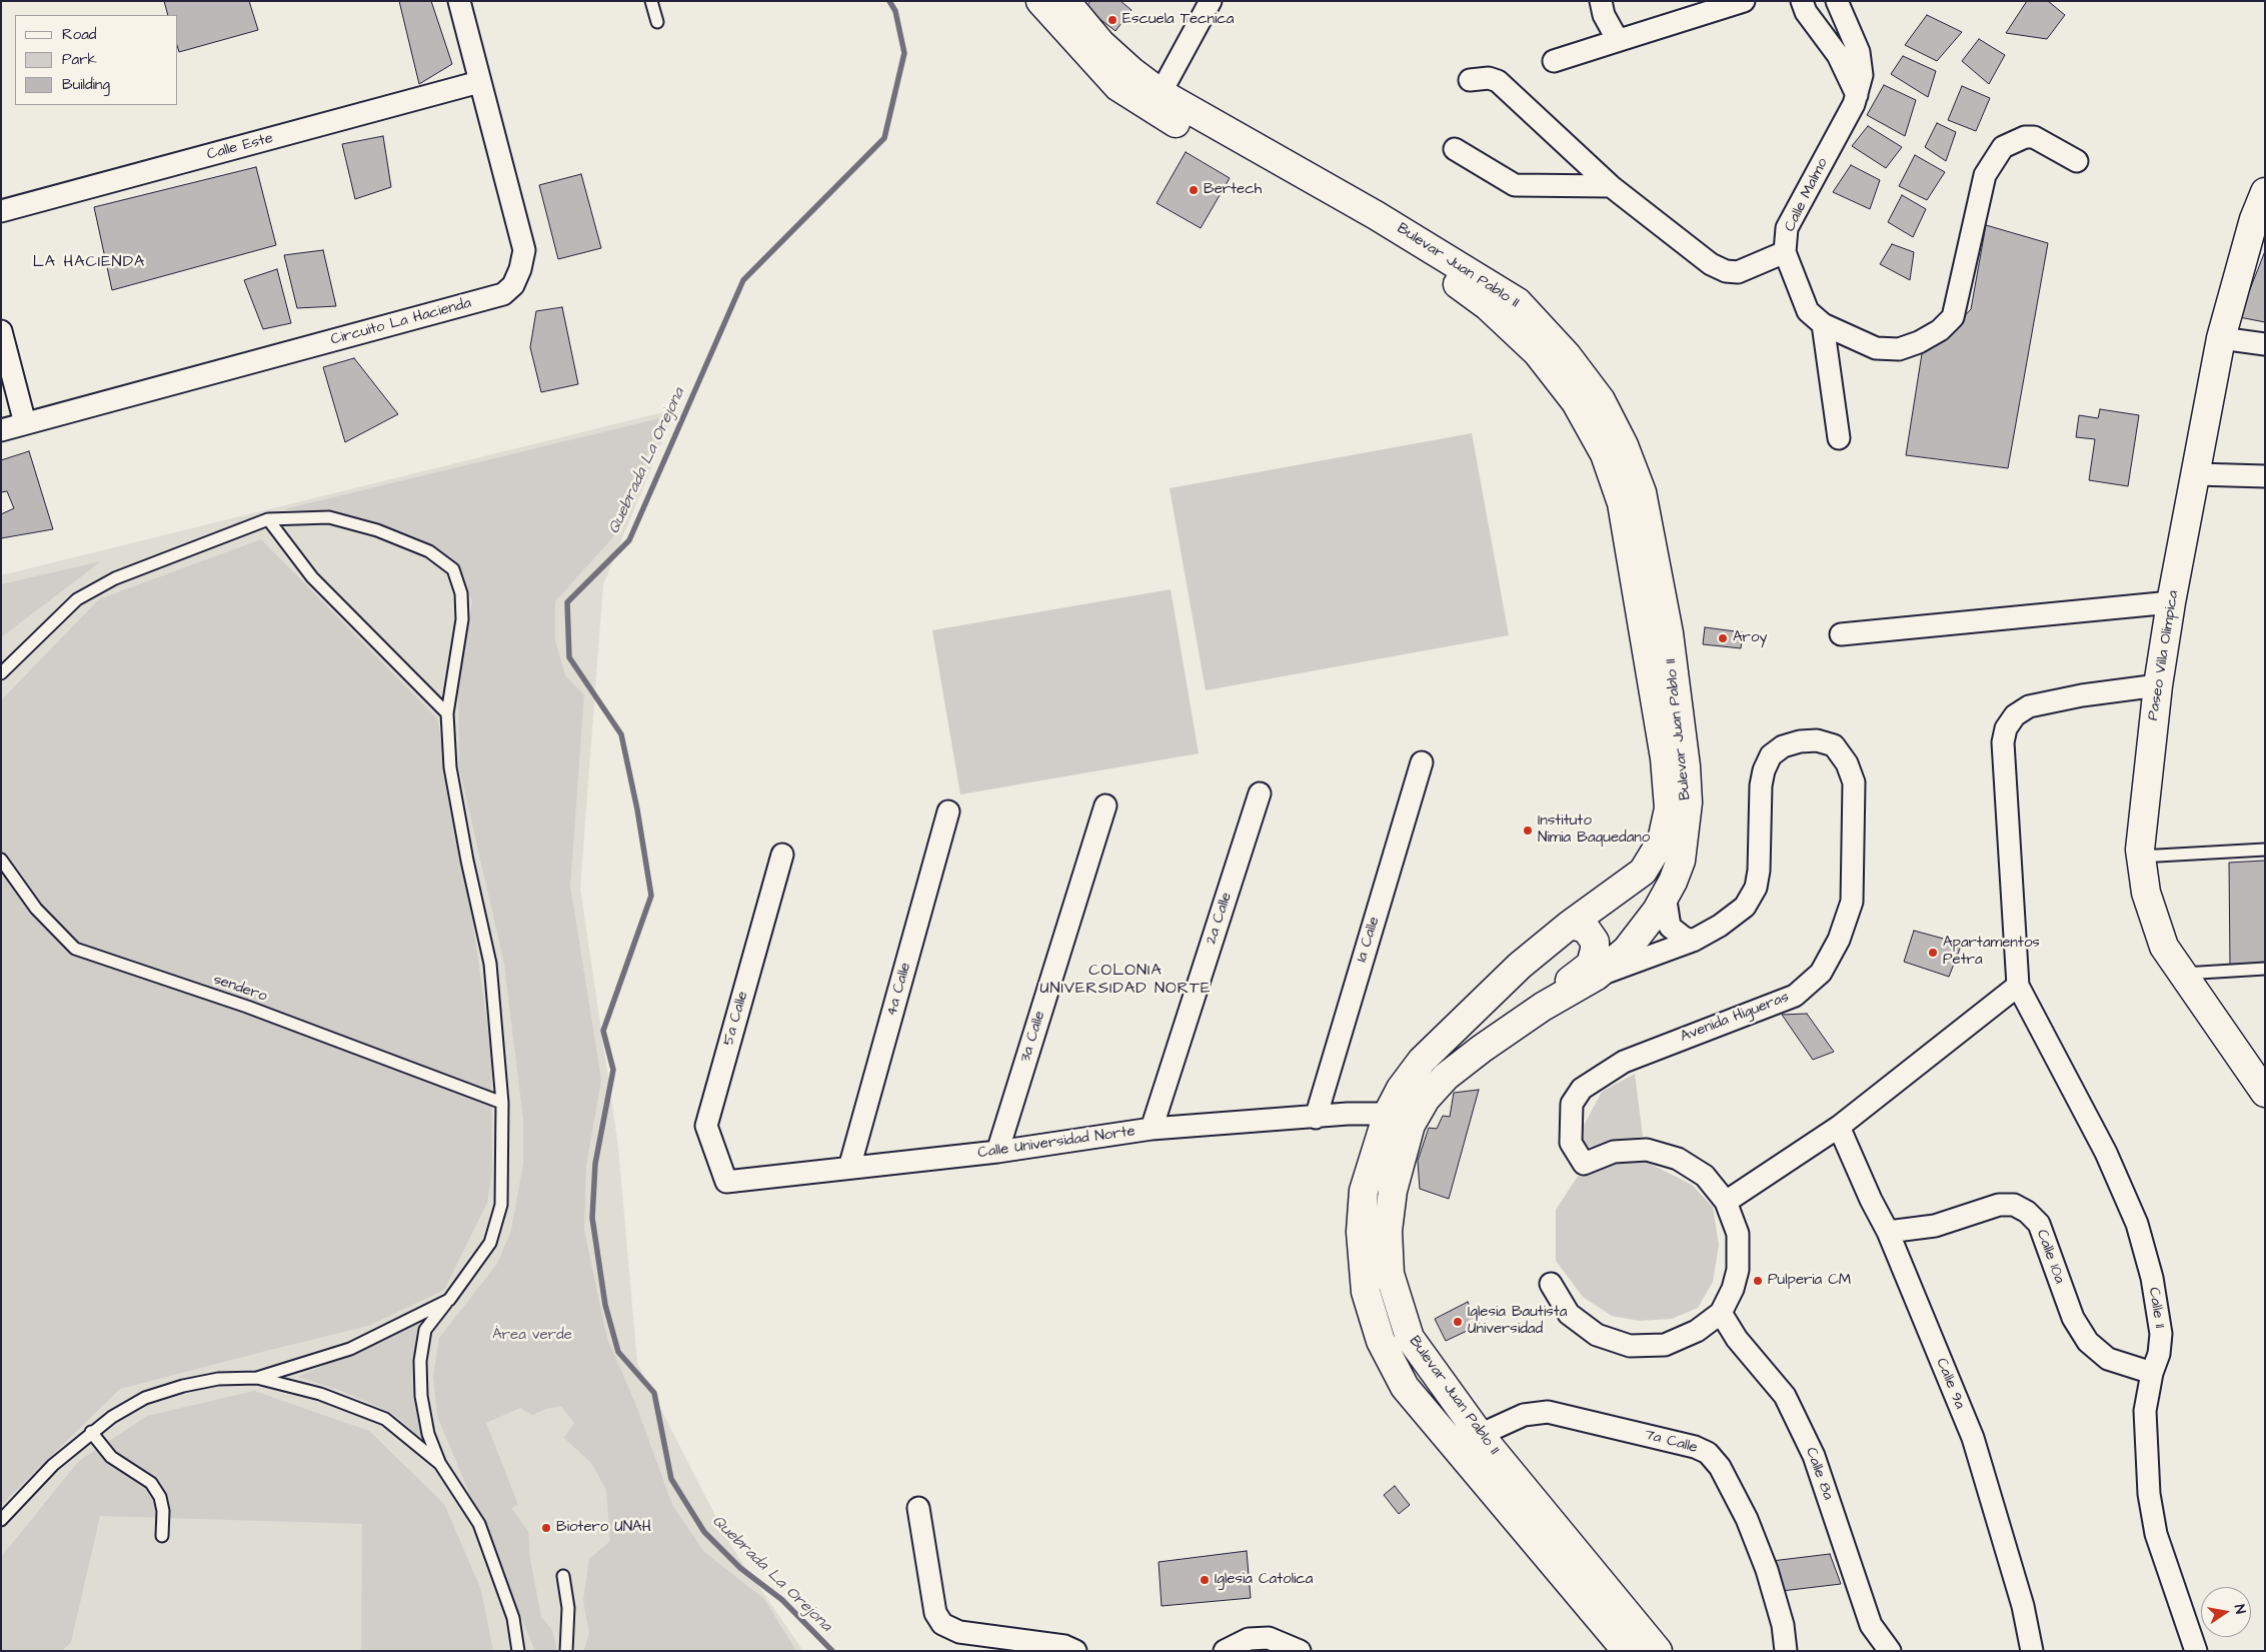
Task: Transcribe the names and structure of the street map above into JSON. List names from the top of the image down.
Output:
{
  "streets": {
    "main road": ["Bulevar Juan Pablo II", "Paseo Villa Olímpica"],
    "street": [
      "Calle Este",
      "Calle Malmo",
      "Circuito La Hacienda",
      "2a Calle",
      "1a Calle",
      "4a Calle",
      "Avenida Higueras",
      "5a Calle",
      "3a Calle",
      "Calle Universidad Norte",
      "Calle 10a",
      "Calle 11",
      "Calle 9a",
      "7a Calle",
      "Calle 8a"
    ],
    "lane": ["sendero"]
  },
  "crossings": [
    ["Calle Este", "Circuito La Hacienda"],
    ["Bulevar Juan Pablo II", "Avenida Higueras"],
    ["Bulevar Juan Pablo II", "Calle Universidad Norte"],
    ["Bulevar Juan Pablo II", "7a Calle"],
    ["2a Calle", "Calle Universidad Norte"],
    ["1a Calle", "Calle Universidad Norte"],
    ["4a Calle", "Calle Universidad Norte"],
    ["Avenida Higueras", "Calle 8a"],
    ["5a Calle", "Calle Universidad Norte"],
    ["3a Calle", "Calle Universidad Norte"],
    ["Calle 10a", "Calle 11"],
    ["Calle 10a", "Calle 9a"]
  ],
  "districts": ["LA HACIENDA", "COLONIA UNIVERSIDAD NORTE"],
  "water": ["Quebrada La Orejona"],
  "parks": ["Àrea verde"],
  "places": [
    "Escuela Tecnica",
    "Bertech",
    "Aroy",
    "Instituto Nimia Baquedano",
    "Apartamentos Petra",
    "Pulperia CM",
    "Iglesia Bautista Universidad",
    "Biotero UNAH",
    "Iglesia Catolica"
  ],
  "legend": ["Road", "Park", "Building"],
  "north": "right"
}
